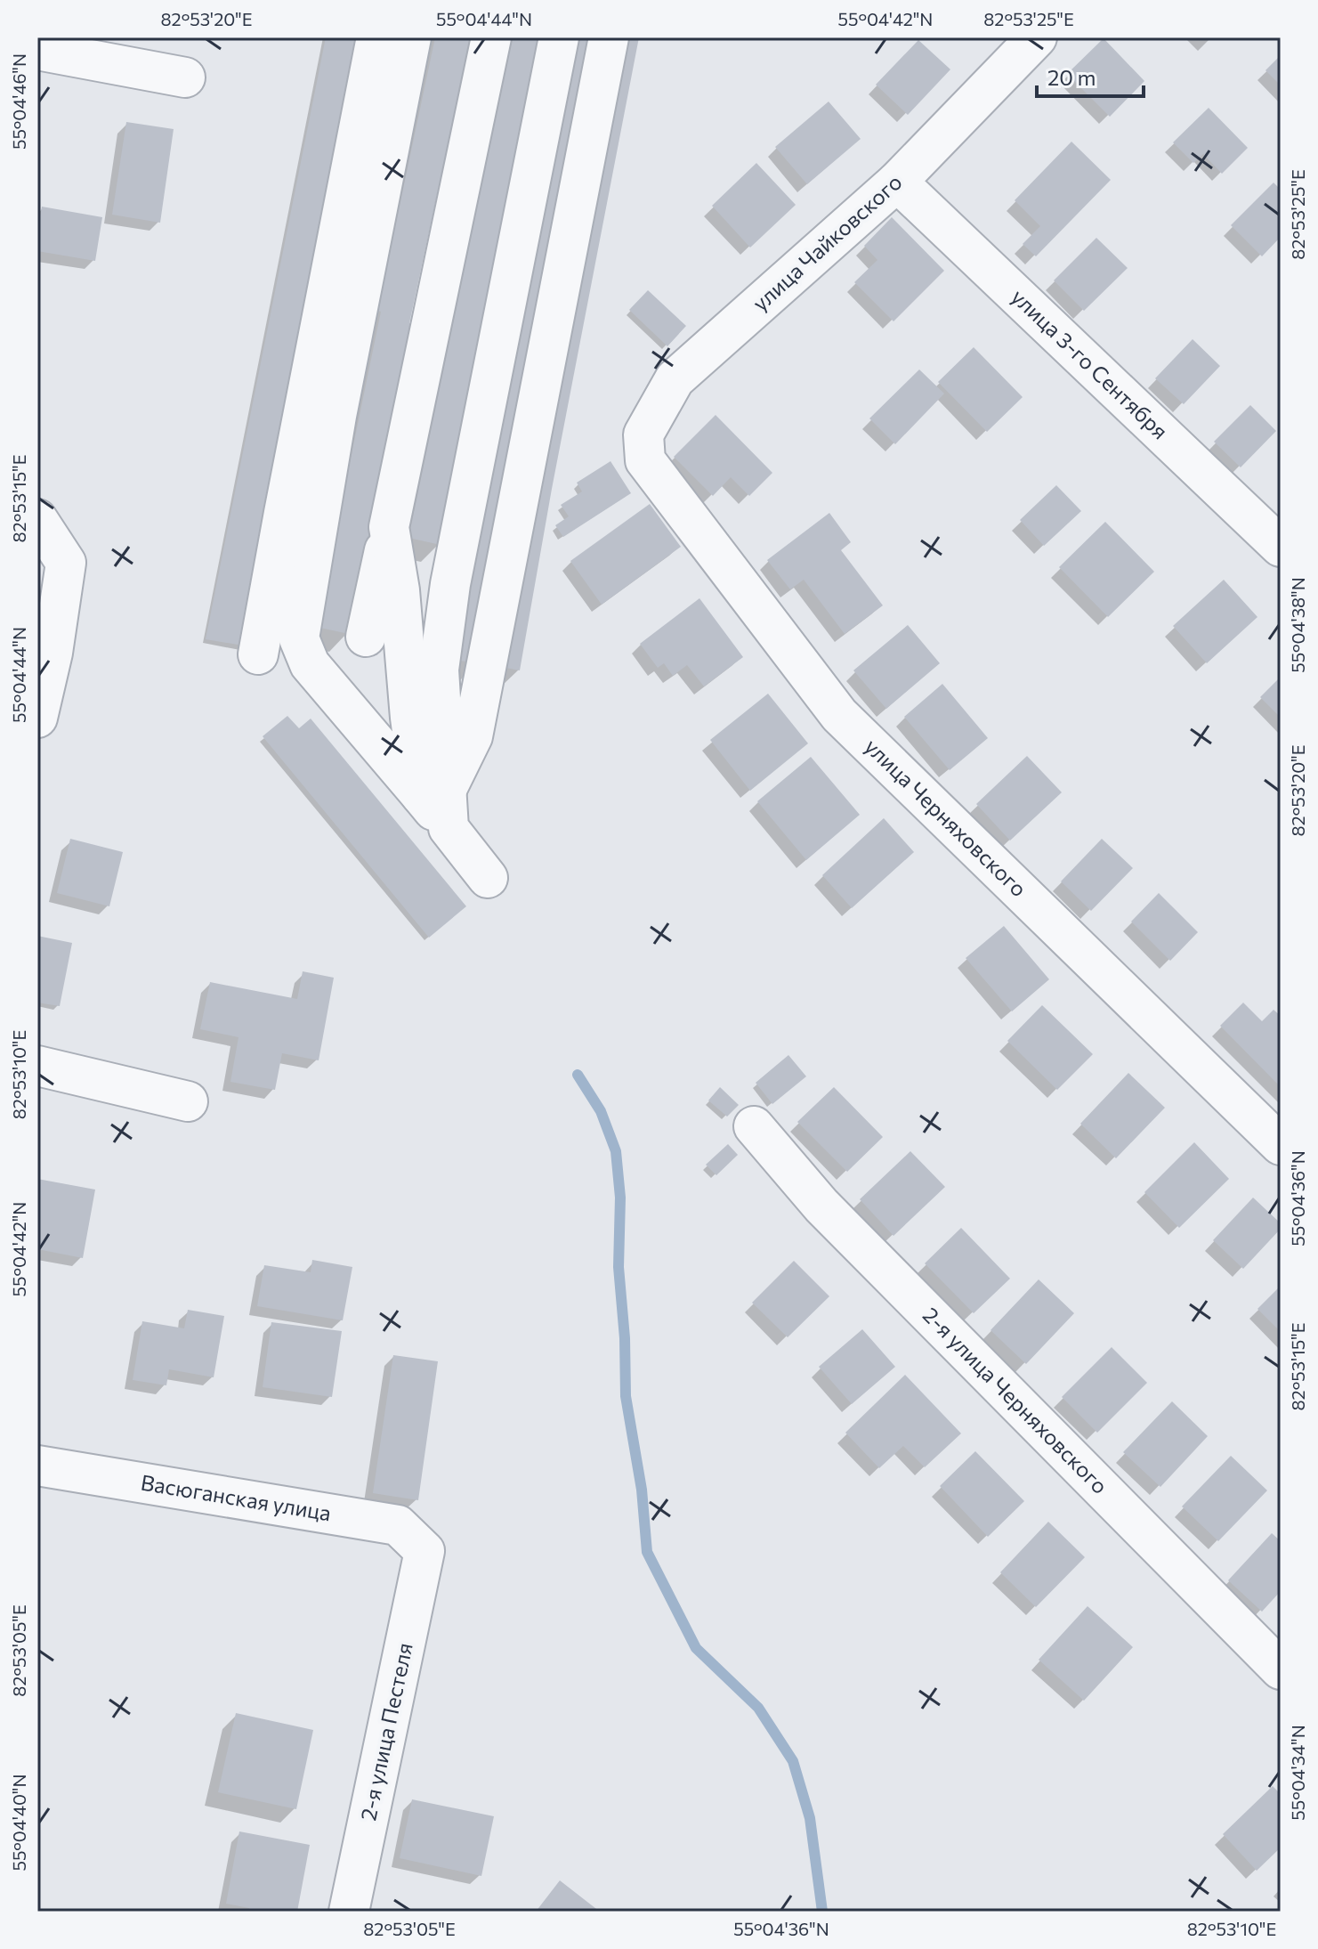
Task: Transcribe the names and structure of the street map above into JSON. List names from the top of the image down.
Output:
{
  "streets": {
    "street": [
      "улица Чайковского",
      "улица 3-го Сентября",
      "улица Черняховского",
      "2-я улица Черняховского",
      "Васюганская улица",
      "2-я улица Пестеля"
    ]
  },
  "crossings": [
    ["улица Чайковского", "улица 3-го Сентября"],
    ["улица Чайковского", "улица Черняховского"],
    ["Васюганская улица", "2-я улица Пестеля"]
  ],
  "scale_bar": "20 m",
  "coordinates": [
    "82°53'20\"E",
    "55°04'44\"N",
    "55°04'42\"N",
    "82°53'25\"E",
    "55°04'46\"N",
    "82°53'15\"E",
    "55°04'38\"N",
    "82°53'10\"E",
    "55°04'36\"N",
    "82°53'05\"E",
    "55°04'34\"N",
    "55°04'40\"N"
  ]
}
